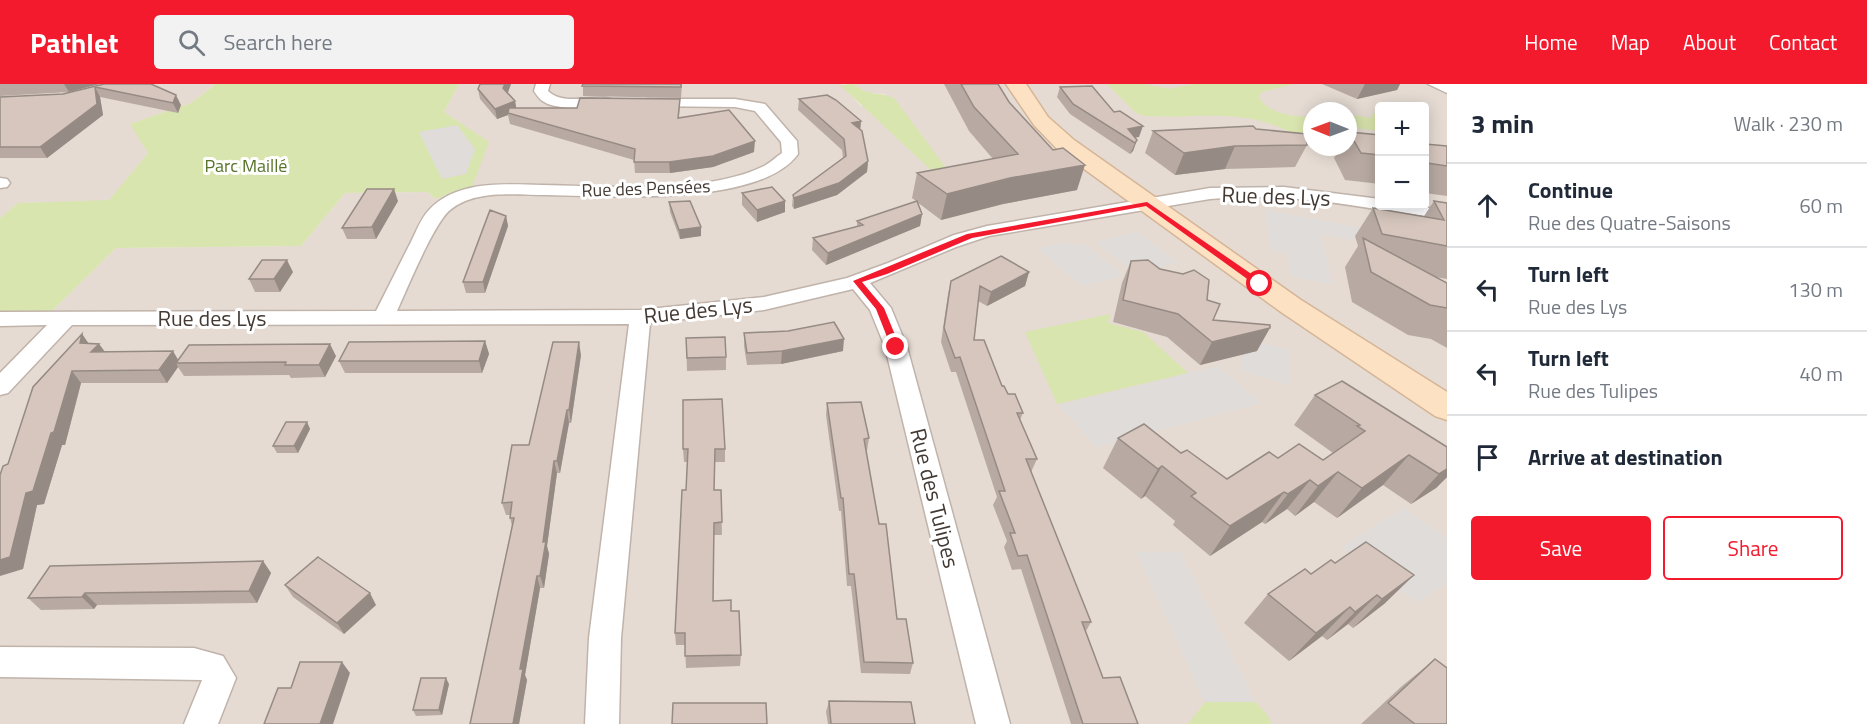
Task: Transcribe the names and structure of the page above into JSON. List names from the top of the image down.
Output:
{
  "streets": {
    "street": ["Rue des Pensées", "Rue des Lys", "Rue des Tulipes"]
  },
  "crossings": [
    ["Rue des Pensées", "Rue des Lys"],
    ["Rue des Lys", "Rue des Tulipes"]
  ],
  "parks": ["Parc Maillé"],
  "north": "left",
  "page": {
    "header": "Pathlet",
    "search": "Search here",
    "nav": [
      "Home",
      "Map",
      "About",
      "Contact"
    ],
    "heading": ["3 min", "Walk · 230 m"],
    "map_buttons": ["+", "−"],
    "list": [
      ["Continue", "Rue des Quatre-Saisons", "60 m"],
      ["Turn left", "Rue des Lys", "130 m"],
      ["Turn left", "Rue des Tulipes", "40 m"],
      "Arrive at destination"
    ],
    "buttons": ["Save", "Share"]
  }
}
